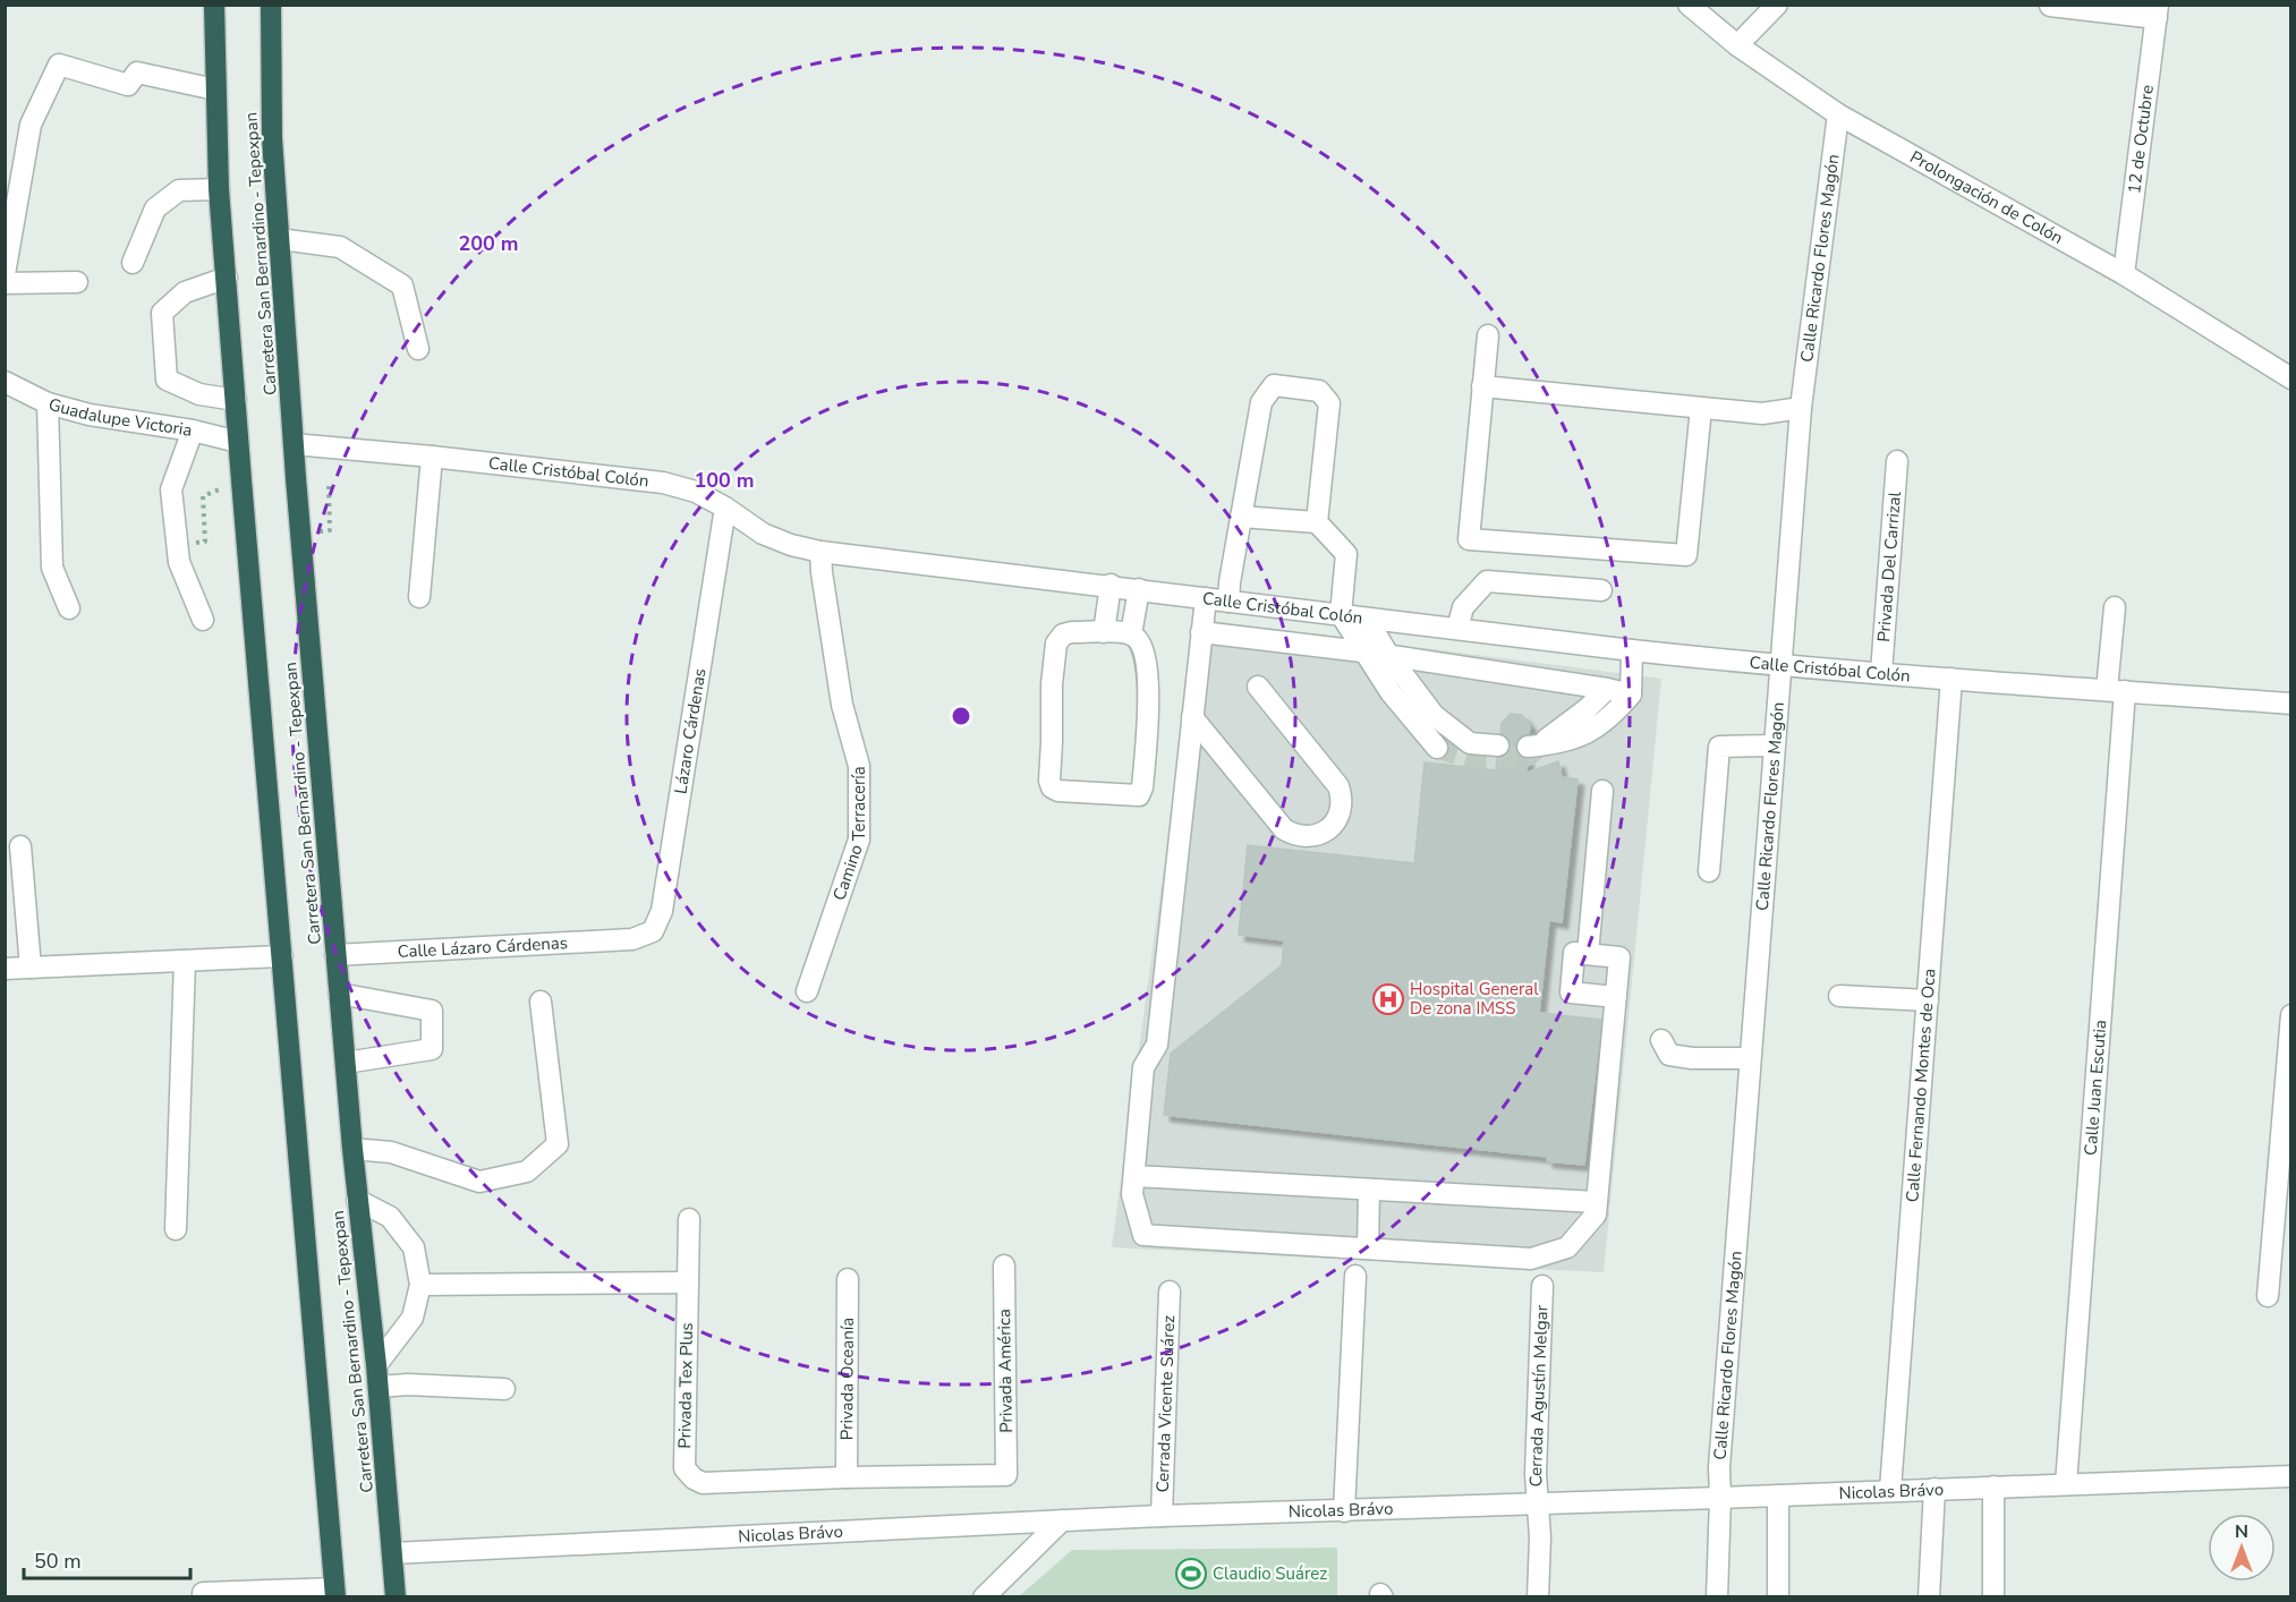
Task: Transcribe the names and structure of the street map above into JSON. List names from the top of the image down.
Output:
{
  "streets": {
    "highway": ["Carretera San Bernardino - Tepexpan"],
    "street": [
      "12 de Octubre",
      "Prolongación de Colón",
      "Calle Ricardo Flores Magón",
      "Guadalupe Victoria",
      "Calle Cristóbal Colón",
      "Privada Del Carrizal",
      "Lázaro Cárdenas",
      "Camino Terracería",
      "Calle Lázaro Cárdenas",
      "Calle Fernando Montes de Oca",
      "Calle Juan Escutia",
      "Privada América",
      "Privada Oceanía",
      "Privada Tex Plus",
      "Cerrada Agustín Melgar",
      "Cerrada Vicente Suárez",
      "Nicolas Brávo"
    ]
  },
  "crossings": [
    ["12 de Octubre", "Prolongación de Colón"],
    ["Prolongación de Colón", "Calle Ricardo Flores Magón"],
    ["Carretera San Bernardino - Tepexpan", "Guadalupe Victoria"],
    ["Carretera San Bernardino - Tepexpan", "Calle Cristóbal Colón"],
    ["Carretera San Bernardino - Tepexpan", "Calle Lázaro Cárdenas"],
    ["Carretera San Bernardino - Tepexpan", "Nicolas Brávo"],
    ["Calle Ricardo Flores Magón", "Calle Cristóbal Colón"],
    ["Calle Ricardo Flores Magón", "Nicolas Brávo"],
    ["Calle Cristóbal Colón", "Privada Del Carrizal"],
    ["Calle Cristóbal Colón", "Lázaro Cárdenas"],
    ["Calle Cristóbal Colón", "Camino Terracería"],
    ["Calle Cristóbal Colón", "Calle Fernando Montes de Oca"],
    ["Calle Cristóbal Colón", "Calle Juan Escutia"],
    ["Lázaro Cárdenas", "Calle Lázaro Cárdenas"],
    ["Calle Fernando Montes de Oca", "Nicolas Brávo"],
    ["Calle Juan Escutia", "Nicolas Brávo"],
    ["Privada América", "Privada Tex Plus"],
    ["Privada Oceanía", "Privada Tex Plus"],
    ["Cerrada Agustín Melgar", "Nicolas Brávo"],
    ["Cerrada Vicente Suárez", "Nicolas Brávo"]
  ],
  "places": {
    "hospital": ["Hospital General De zona IMSS"],
    "sports": ["Claudio Suárez"]
  },
  "scale_bar": "50 m",
  "north": "top",
  "rings": ["200 m", "100 m"]
}
